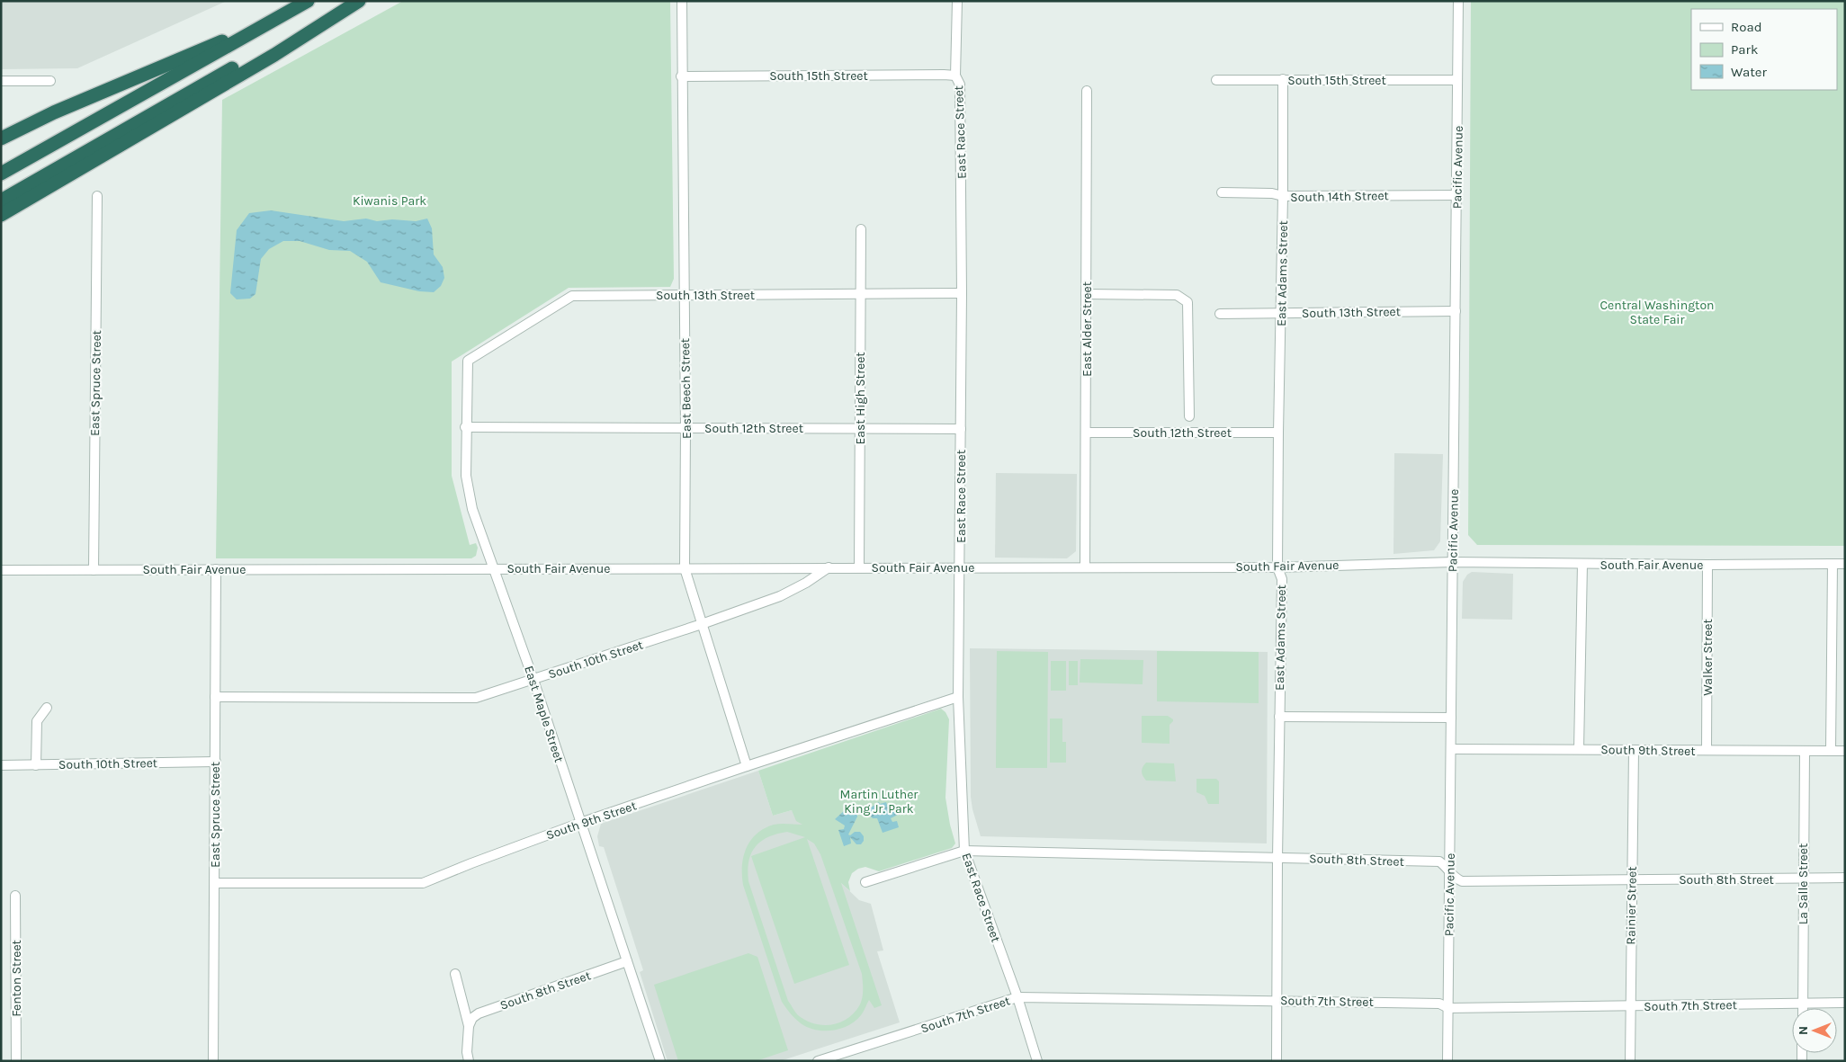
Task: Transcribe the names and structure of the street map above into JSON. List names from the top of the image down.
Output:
{
  "streets": {
    "street": [
      "South 15th Street",
      "East Race Street",
      "Pacific Avenue",
      "South 14th Street",
      "East Adams Street",
      "South 13th Street",
      "East Alder Street",
      "East Spruce Street",
      "East Beech Street",
      "East High Street",
      "South 12th Street",
      "South Fair Avenue",
      "Walker Street",
      "South 10th Street",
      "East Maple Street",
      "South 9th Street",
      "South 8th Street",
      "La Salle Street",
      "Rainier Street",
      "Fenton Street",
      "South 7th Street"
    ]
  },
  "crossings": [
    ["South 15th Street", "East Race Street"],
    ["South 15th Street", "Pacific Avenue"],
    ["South 15th Street", "East Adams Street"],
    ["South 15th Street", "East Beech Street"],
    ["East Race Street", "South 13th Street"],
    ["East Race Street", "South 12th Street"],
    ["East Race Street", "South Fair Avenue"],
    ["East Race Street", "South 9th Street"],
    ["East Race Street", "South 8th Street"],
    ["East Race Street", "South 7th Street"],
    ["Pacific Avenue", "South 14th Street"],
    ["Pacific Avenue", "South 13th Street"],
    ["Pacific Avenue", "South Fair Avenue"],
    ["Pacific Avenue", "South 9th Street"],
    ["Pacific Avenue", "South 8th Street"],
    ["Pacific Avenue", "South 7th Street"],
    ["South 14th Street", "East Adams Street"],
    ["East Adams Street", "South 13th Street"],
    ["East Adams Street", "South 12th Street"],
    ["East Adams Street", "South Fair Avenue"],
    ["East Adams Street", "South 8th Street"],
    ["East Adams Street", "South 7th Street"],
    ["South 13th Street", "East Beech Street"],
    ["South 13th Street", "East High Street"],
    ["South 13th Street", "East Maple Street"],
    ["East Alder Street", "South 12th Street"],
    ["East Alder Street", "South Fair Avenue"],
    ["East Spruce Street", "South Fair Avenue"],
    ["East Spruce Street", "South 10th Street"],
    ["East Spruce Street", "South 9th Street"],
    ["East Beech Street", "South 12th Street"],
    ["East Beech Street", "South Fair Avenue"],
    ["East Beech Street", "South 10th Street"],
    ["East Beech Street", "South 9th Street"],
    ["East High Street", "South 12th Street"],
    ["East High Street", "South Fair Avenue"],
    ["South 12th Street", "East Maple Street"],
    ["South Fair Avenue", "Walker Street"],
    ["South Fair Avenue", "South 10th Street"],
    ["South Fair Avenue", "East Maple Street"],
    ["Walker Street", "South 9th Street"],
    ["South 10th Street", "East Maple Street"],
    ["East Maple Street", "South 9th Street"],
    ["East Maple Street", "South 8th Street"],
    ["South 9th Street", "La Salle Street"],
    ["South 9th Street", "Rainier Street"],
    ["South 8th Street", "La Salle Street"],
    ["South 8th Street", "Rainier Street"],
    ["La Salle Street", "South 7th Street"],
    ["Rainier Street", "South 7th Street"]
  ],
  "parks": ["Kiwanis Park", "Central Washington State Fair", "Martin Luther King Jr. Park"],
  "legend": ["Road", "Park", "Water"],
  "north": "left"
}
